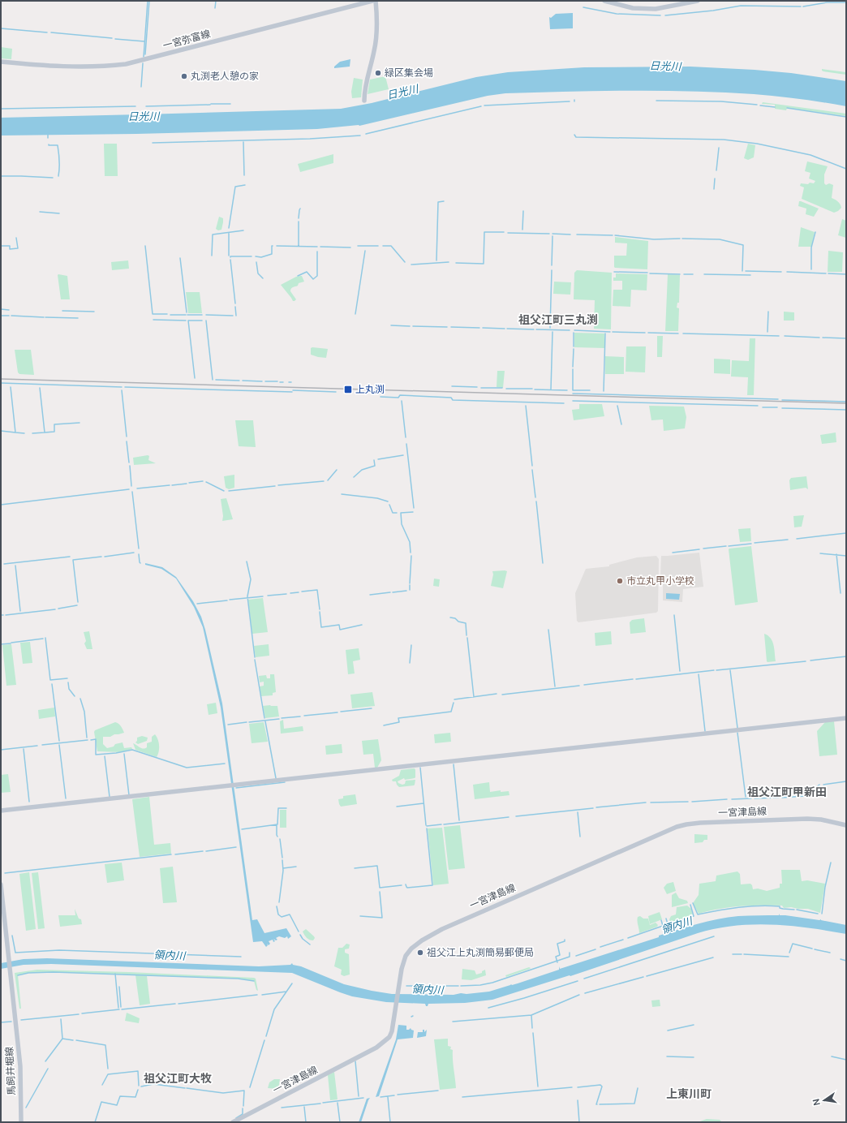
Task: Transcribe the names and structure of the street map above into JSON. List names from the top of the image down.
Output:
{
  "streets": {
    "main road": ["一宮弥富線", "一宮津島線", "馬飼井堀線"]
  },
  "districts": [
    "祖父江町三丸渕",
    "祖父江町甲新田",
    "祖父江町大牧",
    "上東川町"
  ],
  "water": ["日光川", "領内川"],
  "places": {
    "other": [
      "緑区集会場",
      "丸渕老人憩の家",
      "市立丸甲小学校",
      "祖父江上丸渕簡易郵便局"
    ],
    "transit": ["上丸渕"]
  },
  "north": "left"
}
